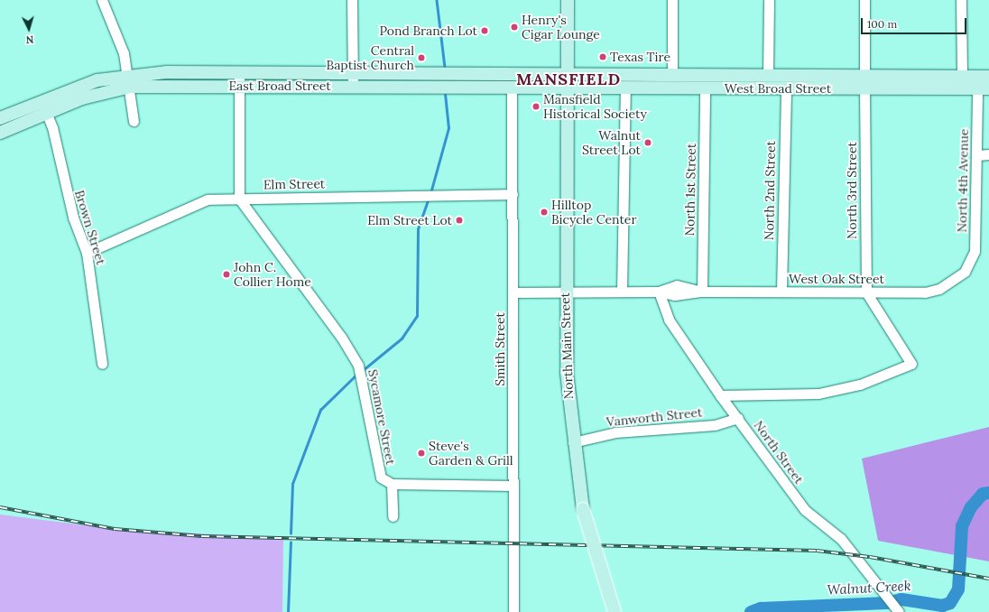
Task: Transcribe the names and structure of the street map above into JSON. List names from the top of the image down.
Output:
{
  "streets": {
    "main road": ["East Broad Street", "West Broad Street", "North Main Street"],
    "street": [
      "North 4th Avenue",
      "Elm Street",
      "North 1st Street",
      "North 2nd Street",
      "North 3rd Street",
      "Brown Street",
      "West Oak Street",
      "Smith Street",
      "Sycamore Street",
      "Vanworth Street",
      "North Street"
    ]
  },
  "crossings": [
    ["East Broad Street", "West Broad Street"],
    ["East Broad Street", "Brown Street"],
    ["East Broad Street", "North Main Street"],
    ["East Broad Street", "Smith Street"],
    ["West Broad Street", "North 4th Avenue"],
    ["West Broad Street", "North 1st Street"],
    ["West Broad Street", "North 2nd Street"],
    ["West Broad Street", "North 3rd Street"],
    ["West Broad Street", "North Main Street"],
    ["North 4th Avenue", "West Oak Street"],
    ["Elm Street", "Brown Street"],
    ["Elm Street", "Smith Street"],
    ["Elm Street", "Sycamore Street"],
    ["North 1st Street", "West Oak Street"],
    ["North 2nd Street", "West Oak Street"],
    ["North 3rd Street", "West Oak Street"],
    ["West Oak Street", "North Main Street"],
    ["West Oak Street", "Smith Street"],
    ["West Oak Street", "North Street"],
    ["North Main Street", "Vanworth Street"],
    ["Vanworth Street", "North Street"]
  ],
  "districts": ["MANSFIELD"],
  "water": ["Walnut Creek"],
  "places": [
    "Henry's Cigar Lounge",
    "Pond Branch Lot",
    "Texas Tire",
    "Central Baptist Church",
    "Mansfield Historical Society",
    "Walnut Street Lot",
    "Hilltop Bicycle Center",
    "Elm Street Lot",
    "John C. Collier Home",
    "Steve's Garden & Grill"
  ],
  "scale_bar": "100 m",
  "north": "bottom"
}
